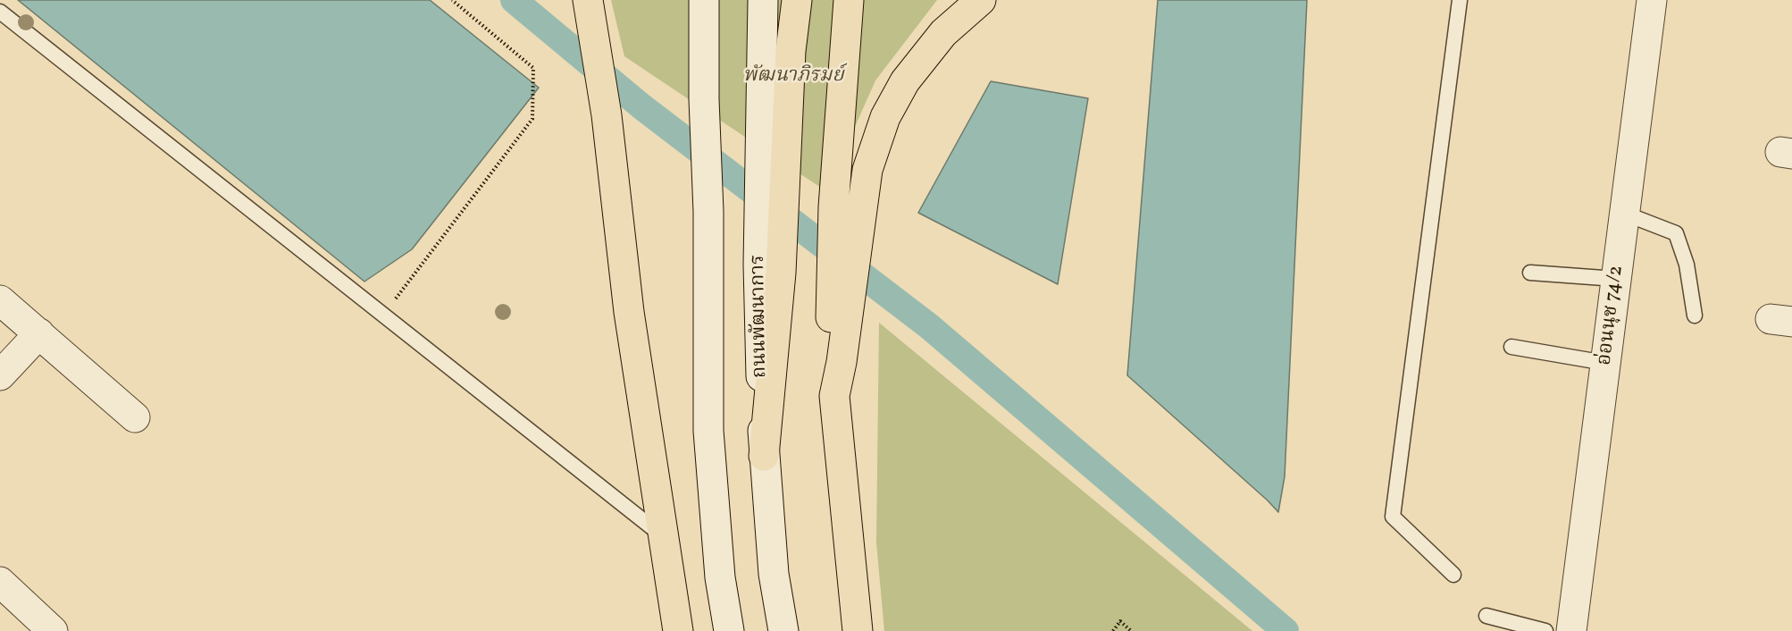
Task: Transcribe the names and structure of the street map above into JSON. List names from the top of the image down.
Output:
{
  "streets": {
    "street": ["อ่อนนุช 74/2"]
  },
  "parks": ["พัฒนาภิรมย์"]
}
